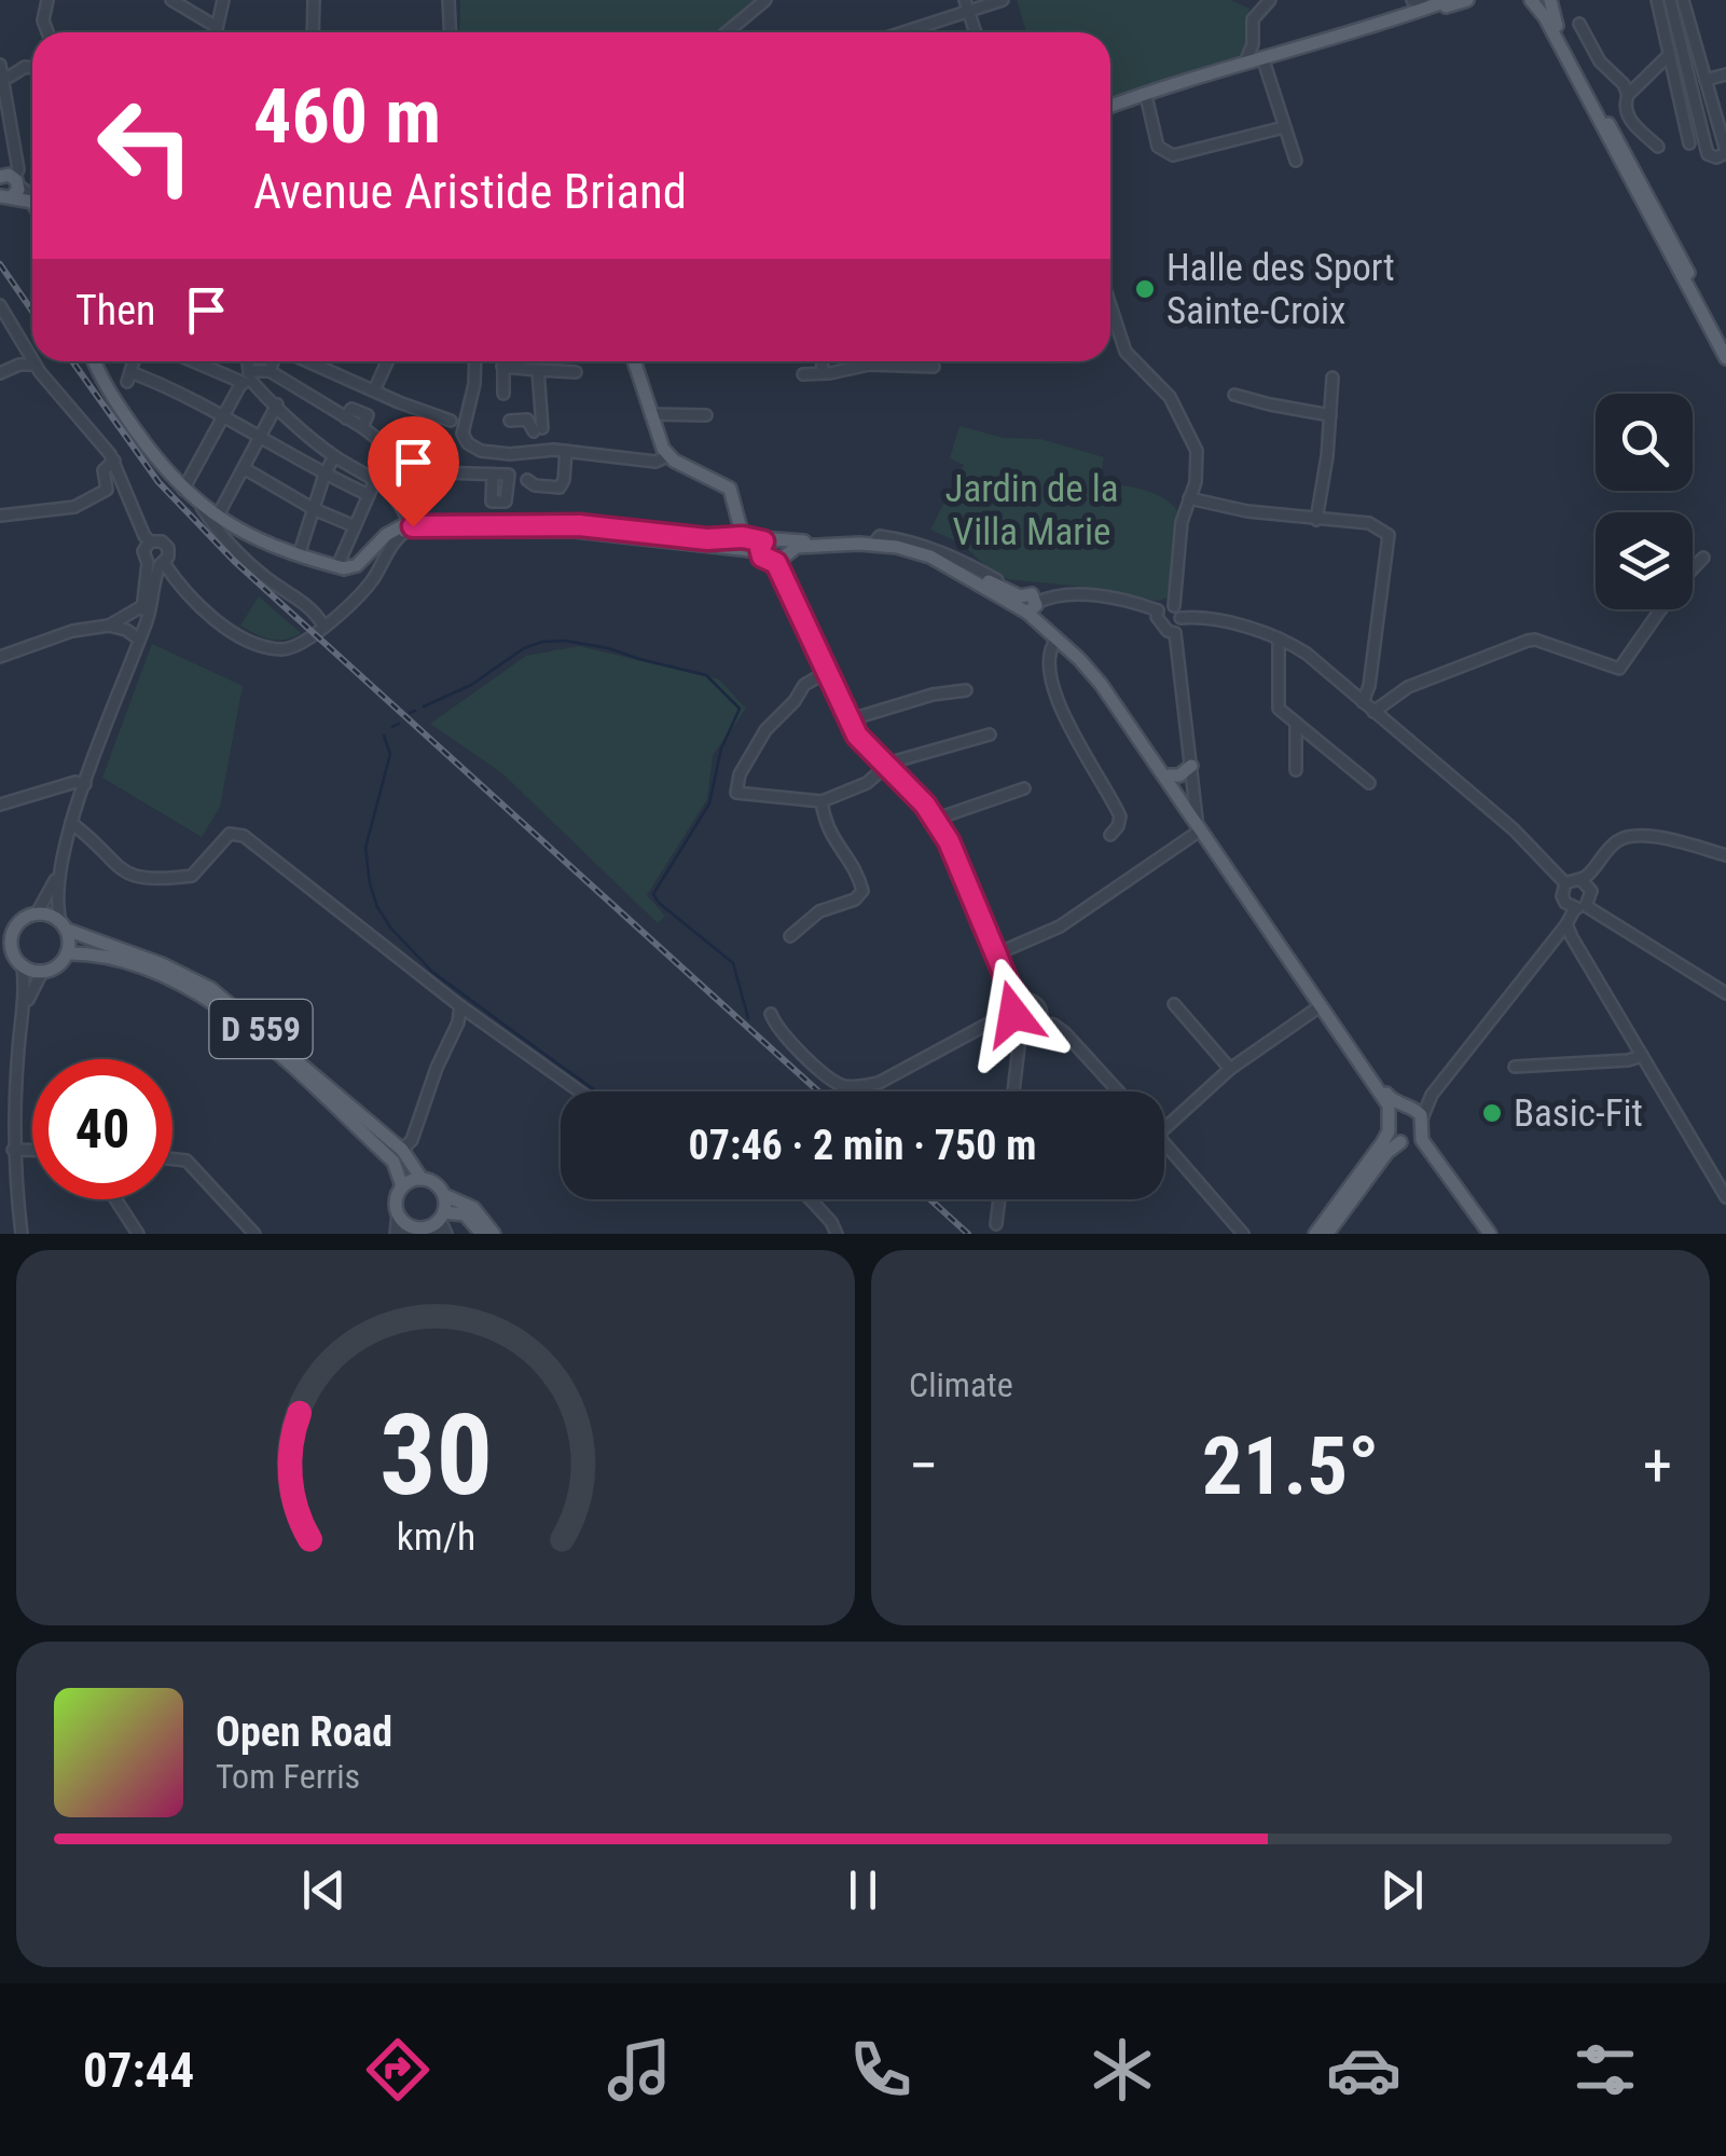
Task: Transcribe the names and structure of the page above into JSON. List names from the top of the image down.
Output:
{
  "streets": {
    "main road": ["D 559"]
  },
  "parks": ["Jardin de la Villa Marie"],
  "places": ["Halle des Sport Sainte-Croix", "Basic-Fit"],
  "page": {
    "turn": ["460 m", "Avenue Aristide Briand"],
    "then": "Then",
    "limit": "40",
    "trip": "07:46 · 2 min · 750 m",
    "tile": "Climate",
    "heat": ["−", "21.5°", "+"],
    "song": ["Open Road", "Tom Ferris"],
    "tabs": "07:44",
    "gauge": ["30", "km/h"]
  }
}
